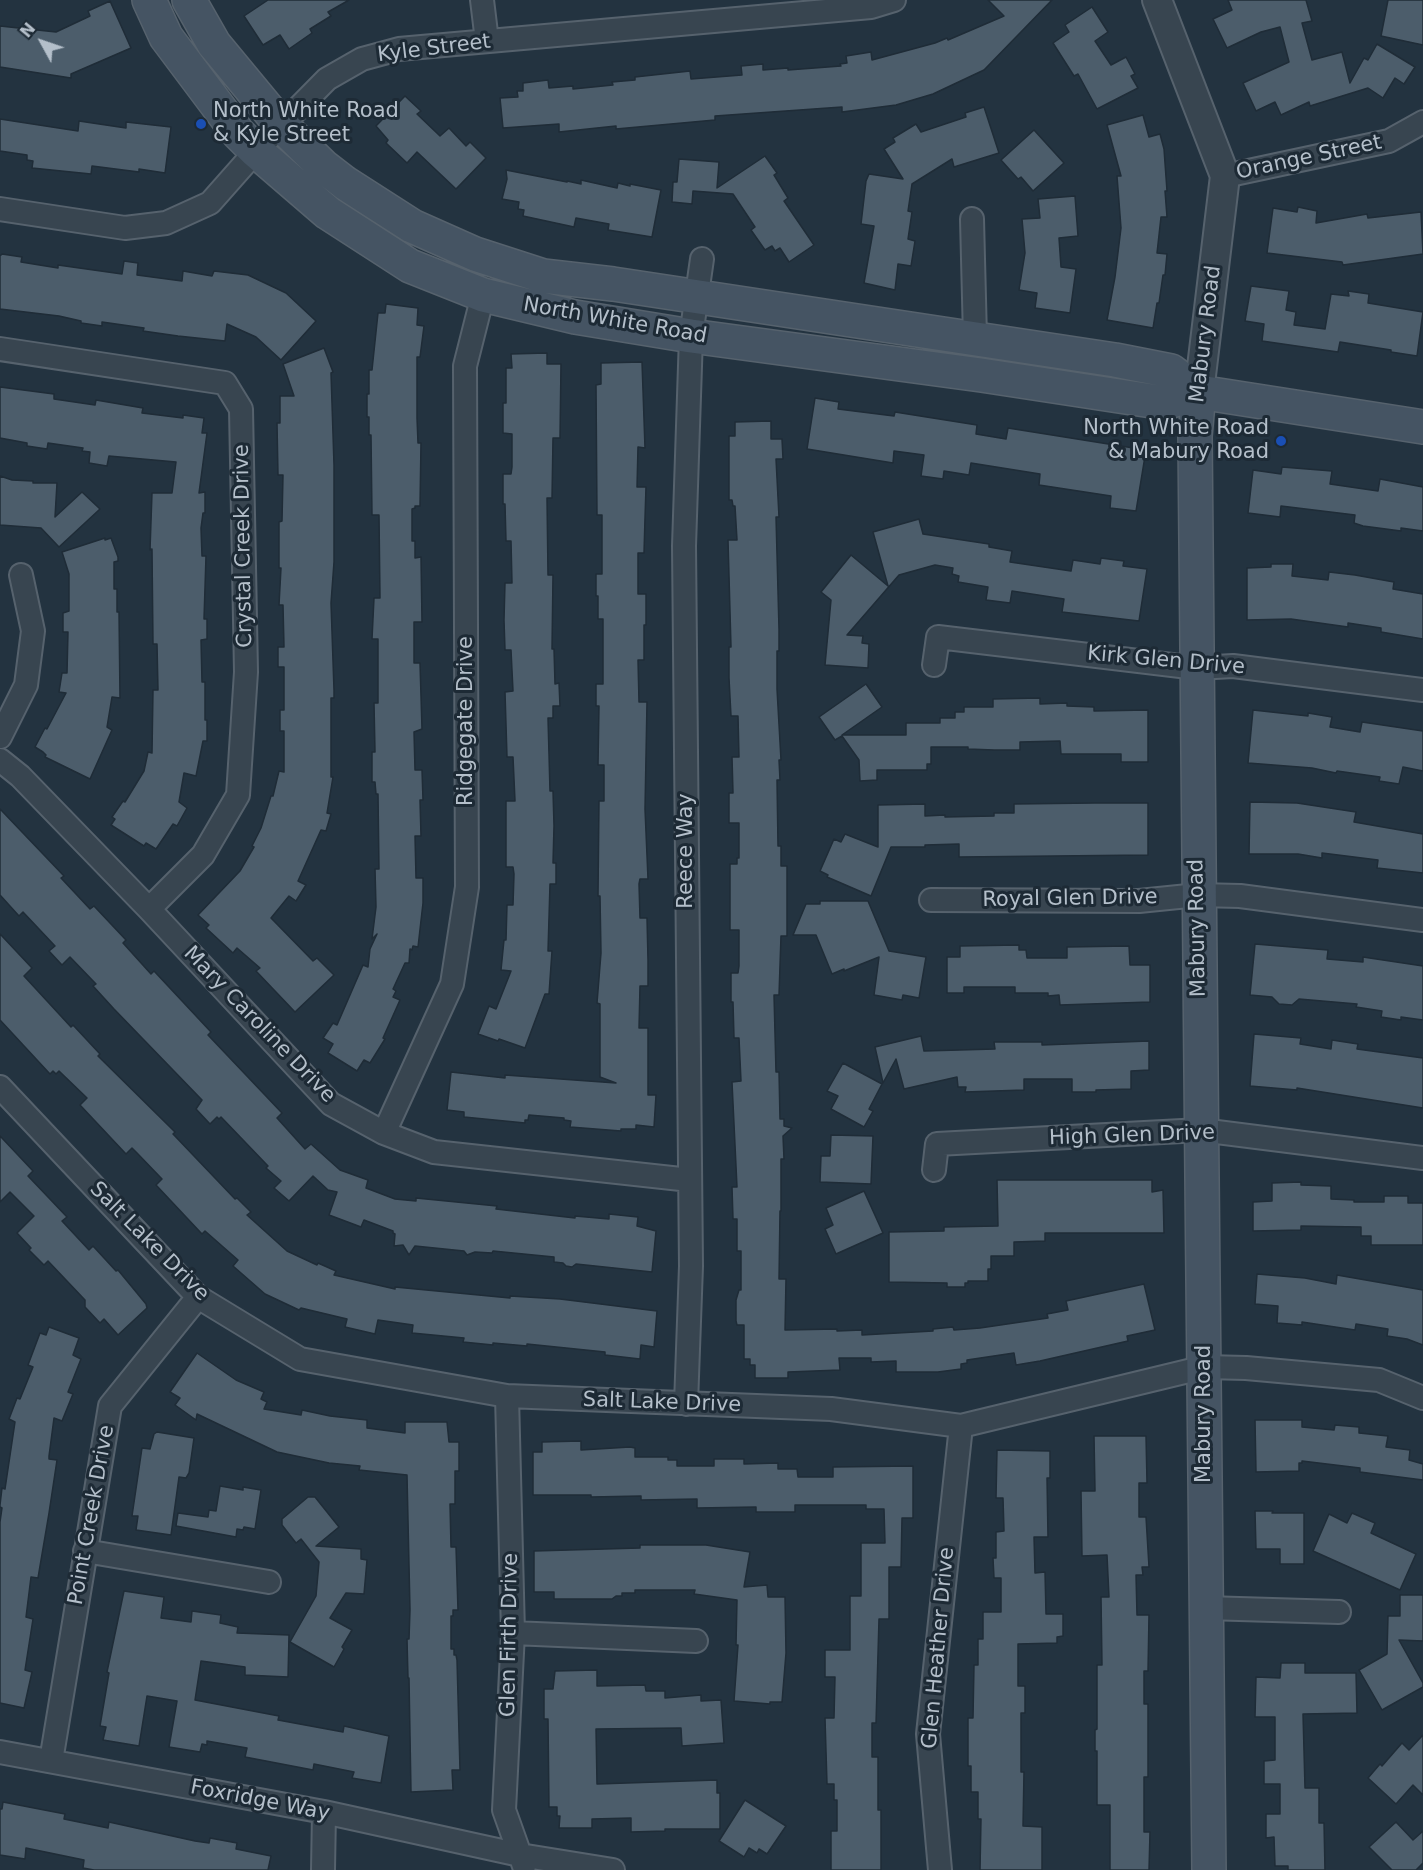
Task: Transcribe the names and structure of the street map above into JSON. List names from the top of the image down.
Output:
{
  "streets": {
    "main road": ["North White Road", "Mabury Road"],
    "street": [
      "Kyle Street",
      "Orange Street",
      "Crystal Creek Drive",
      "Kirk Glen Drive",
      "Ridgegate Drive",
      "Reece Way",
      "Royal Glen Drive",
      "Mary Caroline Drive",
      "High Glen Drive",
      "Salt Lake Drive",
      "Point Creek Drive",
      "Glen Firth Drive",
      "Glen Heather Drive",
      "Foxridge Way"
    ]
  },
  "crossings": [
    ["Kyle Street", "North White Road"],
    ["Orange Street", "Mabury Road"],
    ["North White Road", "Mabury Road"],
    ["North White Road", "Ridgegate Drive"],
    ["North White Road", "Reece Way"],
    ["Mabury Road", "Kirk Glen Drive"],
    ["Mabury Road", "Royal Glen Drive"],
    ["Mabury Road", "High Glen Drive"],
    ["Mabury Road", "Salt Lake Drive"],
    ["Crystal Creek Drive", "Mary Caroline Drive"],
    ["Ridgegate Drive", "Mary Caroline Drive"],
    ["Reece Way", "Mary Caroline Drive"],
    ["Reece Way", "Salt Lake Drive"],
    ["Salt Lake Drive", "Point Creek Drive"],
    ["Salt Lake Drive", "Glen Firth Drive"],
    ["Salt Lake Drive", "Glen Heather Drive"],
    ["Point Creek Drive", "Foxridge Way"],
    ["Glen Firth Drive", "Foxridge Way"]
  ],
  "places": ["North White Road & Kyle Street", "North White Road & Mabury Road"],
  "north": "top left"
}
